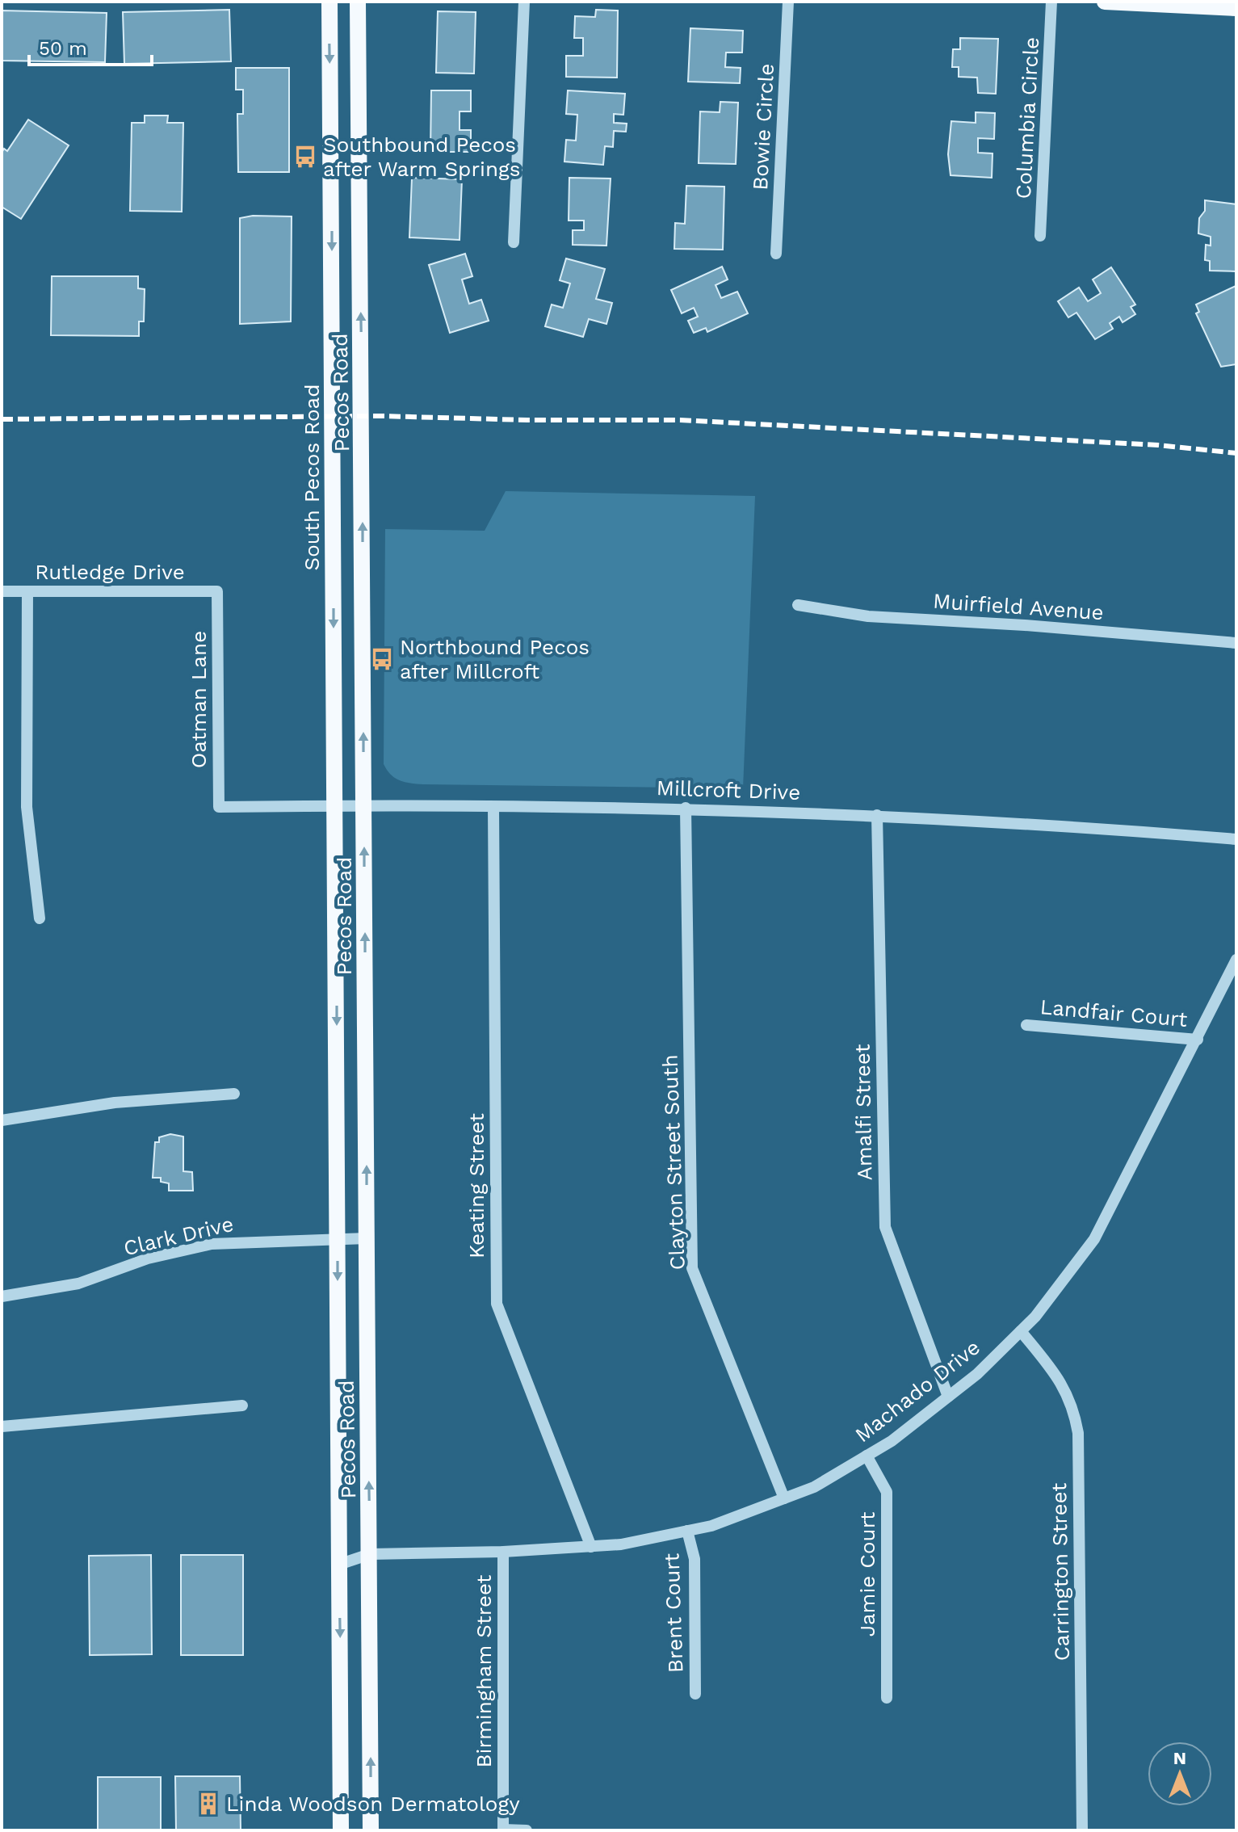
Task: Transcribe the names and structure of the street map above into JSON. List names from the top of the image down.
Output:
{
  "streets": {
    "main road": ["Pecos Road", "South Pecos Road"],
    "street": [
      "Columbia Circle",
      "Bowie Circle",
      "Rutledge Drive",
      "Muirfield Avenue",
      "Oatman Lane",
      "Millcroft Drive",
      "Landfair Court",
      "Amalfi Street",
      "Clayton Street South",
      "Keating Street",
      "Clark Drive",
      "Machado Drive",
      "Carrington Street",
      "Jamie Court",
      "Brent Court",
      "Birmingham Street"
    ]
  },
  "crossings": [
    ["Pecos Road", "South Pecos Road"],
    ["Pecos Road", "Millcroft Drive"],
    ["Pecos Road", "Clark Drive"],
    ["Pecos Road", "Machado Drive"],
    ["South Pecos Road", "Millcroft Drive"],
    ["Rutledge Drive", "Oatman Lane"],
    ["Oatman Lane", "Millcroft Drive"],
    ["Millcroft Drive", "Amalfi Street"],
    ["Millcroft Drive", "Clayton Street South"],
    ["Millcroft Drive", "Keating Street"],
    ["Landfair Court", "Machado Drive"],
    ["Amalfi Street", "Machado Drive"],
    ["Clayton Street South", "Machado Drive"],
    ["Keating Street", "Machado Drive"],
    ["Machado Drive", "Carrington Street"],
    ["Machado Drive", "Jamie Court"],
    ["Machado Drive", "Brent Court"],
    ["Machado Drive", "Birmingham Street"]
  ],
  "one_way": ["South Pecos Road"],
  "places": {
    "bus stop": ["Southbound Pecos after Warm Springs", "Northbound Pecos after Millcroft"],
    "building": ["Linda Woodson Dermatology"]
  },
  "scale_bar": "50 m",
  "north": "top"
}
